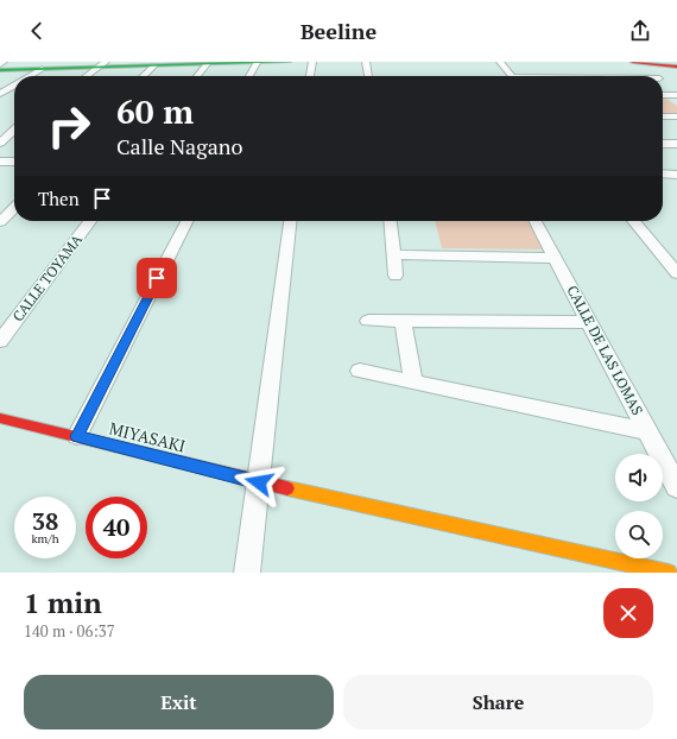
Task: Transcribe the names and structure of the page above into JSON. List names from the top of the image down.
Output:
{
  "streets": {
    "main road": ["MIYASAKI"],
    "street": ["CALLE TOYAMA", "CALLE DE LAS LOMAS"]
  },
  "page": {
    "header": "Beeline",
    "turn": ["60 m", "Calle Nagano"],
    "then": "Then",
    "speed": "38 km/h",
    "limit": "40",
    "heading": ["1 min", "140 m · 06:37"],
    "buttons": ["Exit", "Share"]
  }
}
